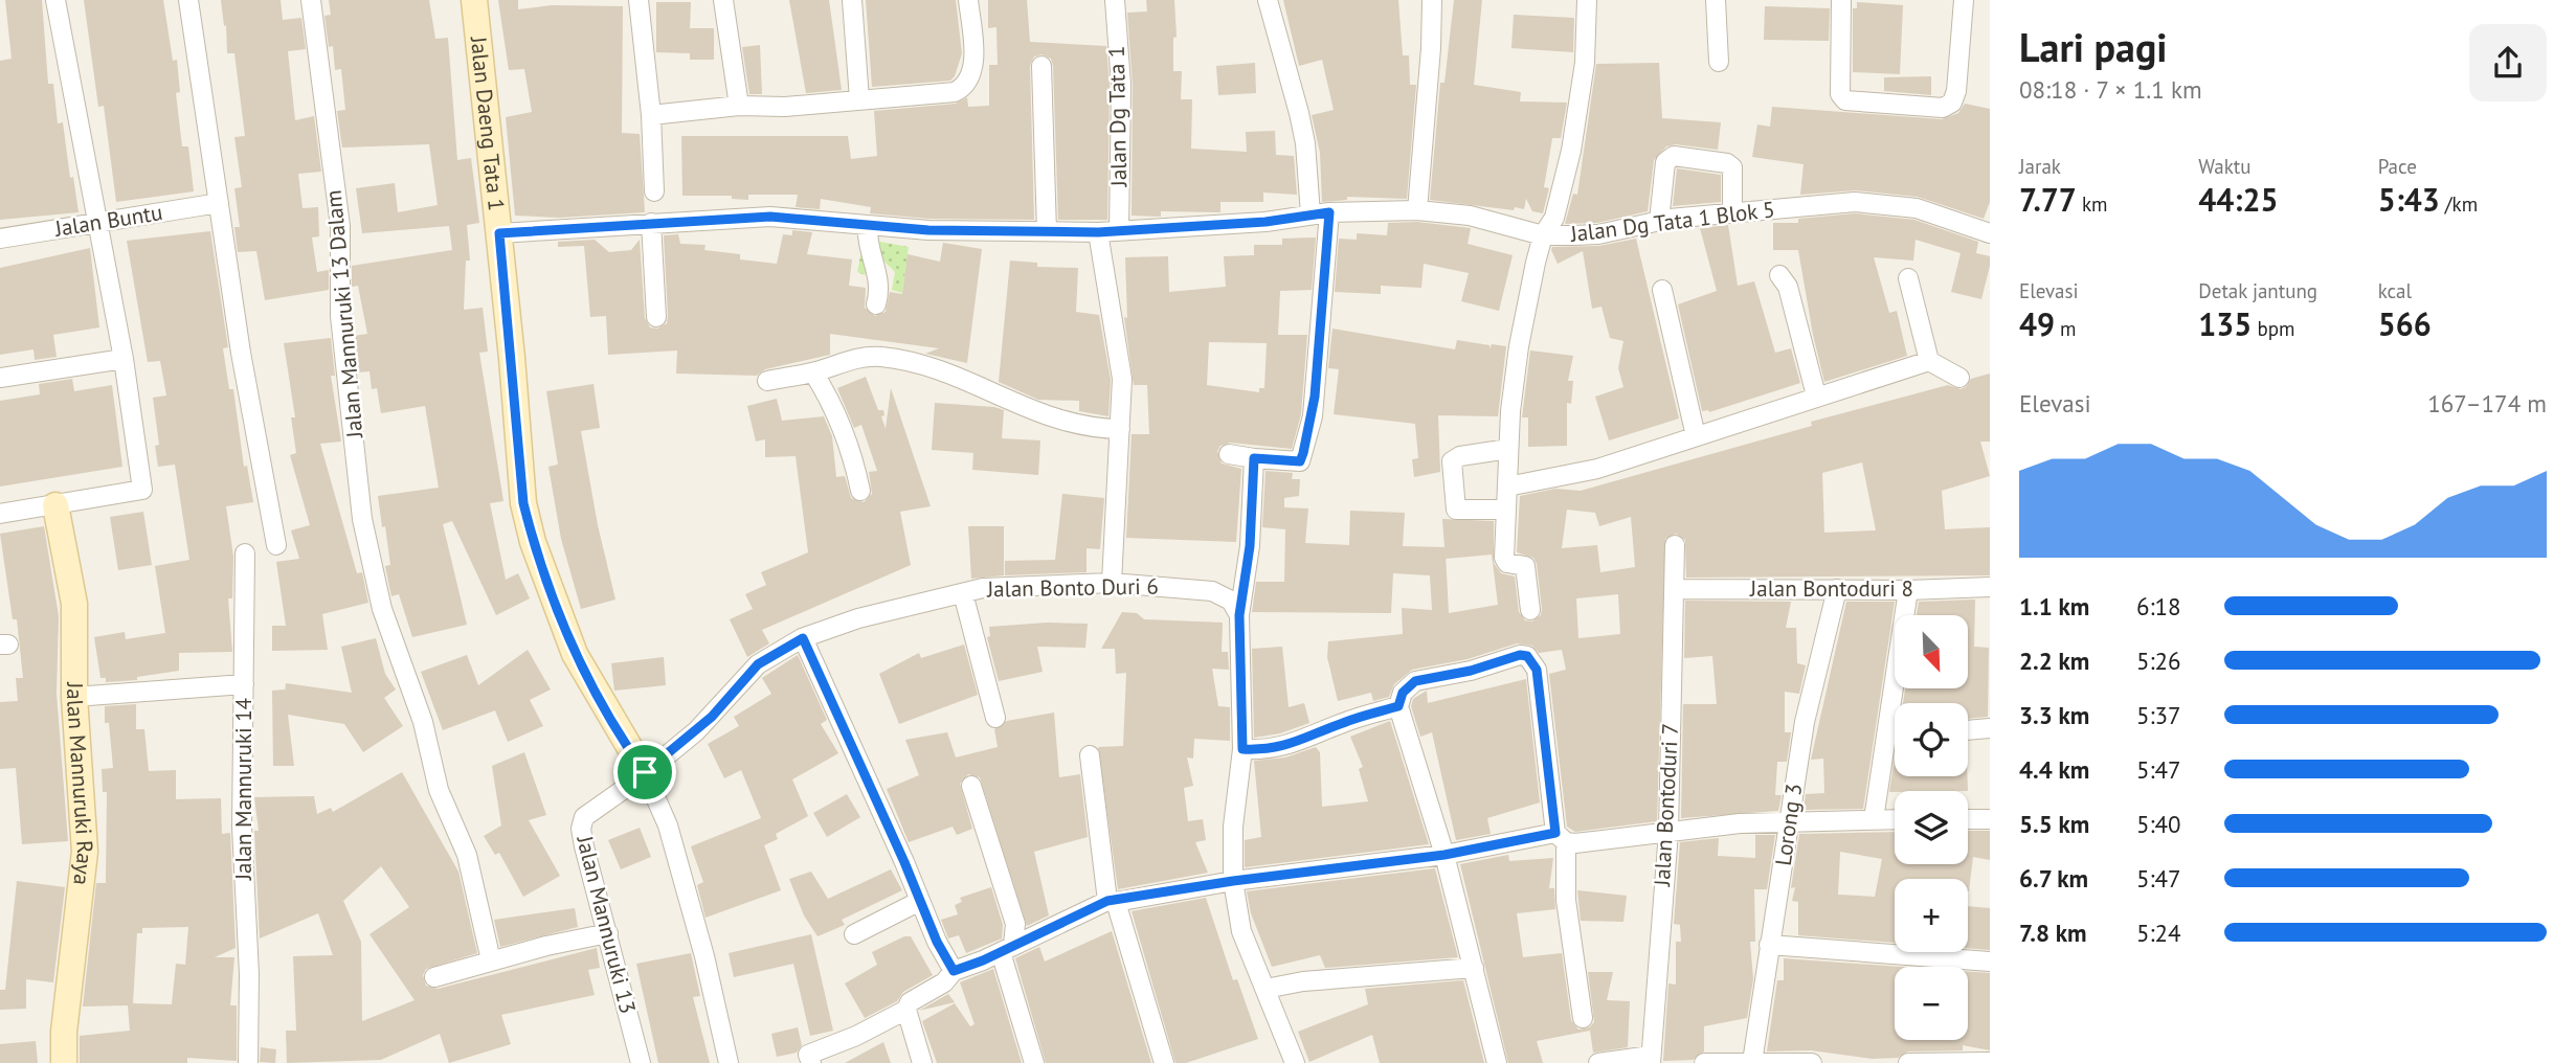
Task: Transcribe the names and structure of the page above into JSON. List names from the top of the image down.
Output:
{
  "streets": {
    "street": [
      "Jalan Dg Tata 1",
      "Jalan Daeng Tata 1",
      "Jalan Buntu",
      "Jalan Dg Tata 1 Blok 5",
      "Jalan Mannuruki 13 Dalam",
      "Jalan Bonto Duri 6",
      "Jalan Bontoduri 8",
      "Jalan Mannuruki Raya",
      "Jalan Mannuruki 14",
      "Jalan Bontoduri 7",
      "Lorong 3",
      "Jalan Mannuruki 13"
    ]
  },
  "crossings": [
    ["Jalan Dg Tata 1", "Jalan Dg Tata 1 Blok 5"],
    ["Jalan Daeng Tata 1", "Jalan Dg Tata 1 Blok 5"],
    ["Jalan Daeng Tata 1", "Jalan Bonto Duri 6"],
    ["Jalan Daeng Tata 1", "Jalan Mannuruki 13"],
    ["Jalan Bonto Duri 6", "Jalan Mannuruki 13"],
    ["Jalan Bontoduri 8", "Jalan Bontoduri 7"],
    ["Jalan Bontoduri 8", "Lorong 3"],
    ["Jalan Mannuruki Raya", "Jalan Mannuruki 14"]
  ],
  "north": "bottom right",
  "page": {
    "heading": ["Lari pagi", "08:18 · 7 × 1.1 km"],
    "stats": [
      ["Jarak", "7.77 km"],
      ["Waktu", "44:25"],
      ["Pace", "5:43 /km"],
      ["Elevasi", "49 m"],
      ["Detak jantung", "135 bpm"],
      ["kcal", "566"]
    ],
    "chart": ["Elevasi", "167–174 m"],
    "list": [
      {
        "name": "1.1 km",
        "note": "6:18"
      },
      {
        "name": "2.2 km",
        "note": "5:26"
      },
      {
        "name": "3.3 km",
        "note": "5:37"
      },
      {
        "name": "4.4 km",
        "note": "5:47"
      },
      {
        "name": "5.5 km",
        "note": "5:40"
      },
      {
        "name": "6.7 km",
        "note": "5:47"
      },
      {
        "name": "7.8 km",
        "note": "5:24"
      }
    ],
    "map_buttons": ["+", "−"]
  }
}
